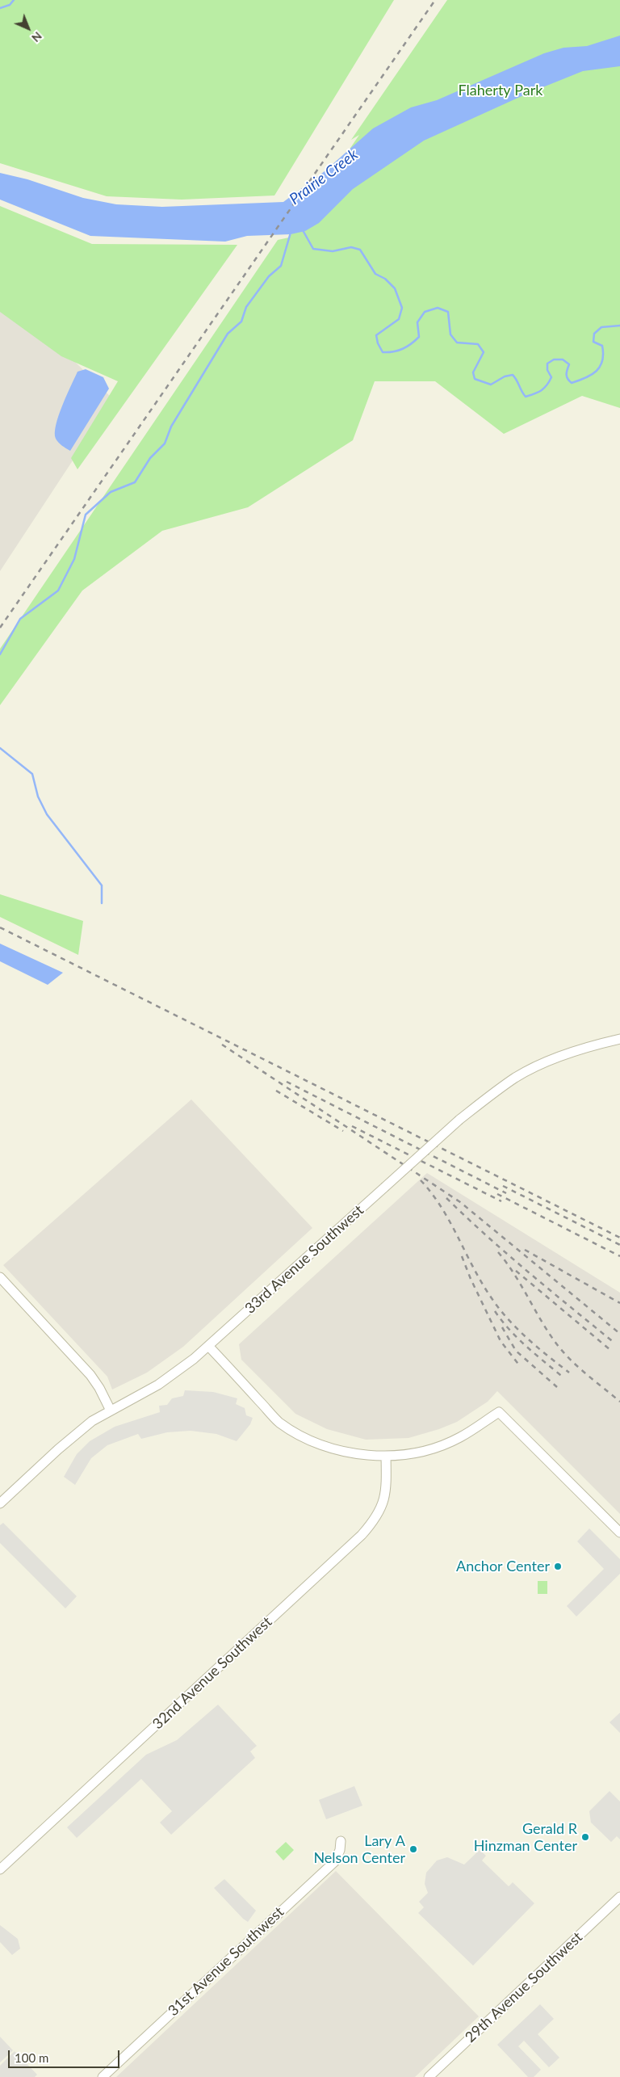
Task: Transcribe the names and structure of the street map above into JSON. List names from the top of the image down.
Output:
{
  "streets": {
    "street": [
      "33rd Avenue Southwest",
      "32nd Avenue Southwest",
      "31st Avenue Southwest",
      "29th Avenue Southwest"
    ]
  },
  "water": ["Prairie Creek"],
  "parks": ["Flaherty Park"],
  "places": ["Anchor Center", "Gerald R Hinzman Center", "Lary A Nelson Center"],
  "scale_bar": "100 m",
  "north": "bottom right"
}
